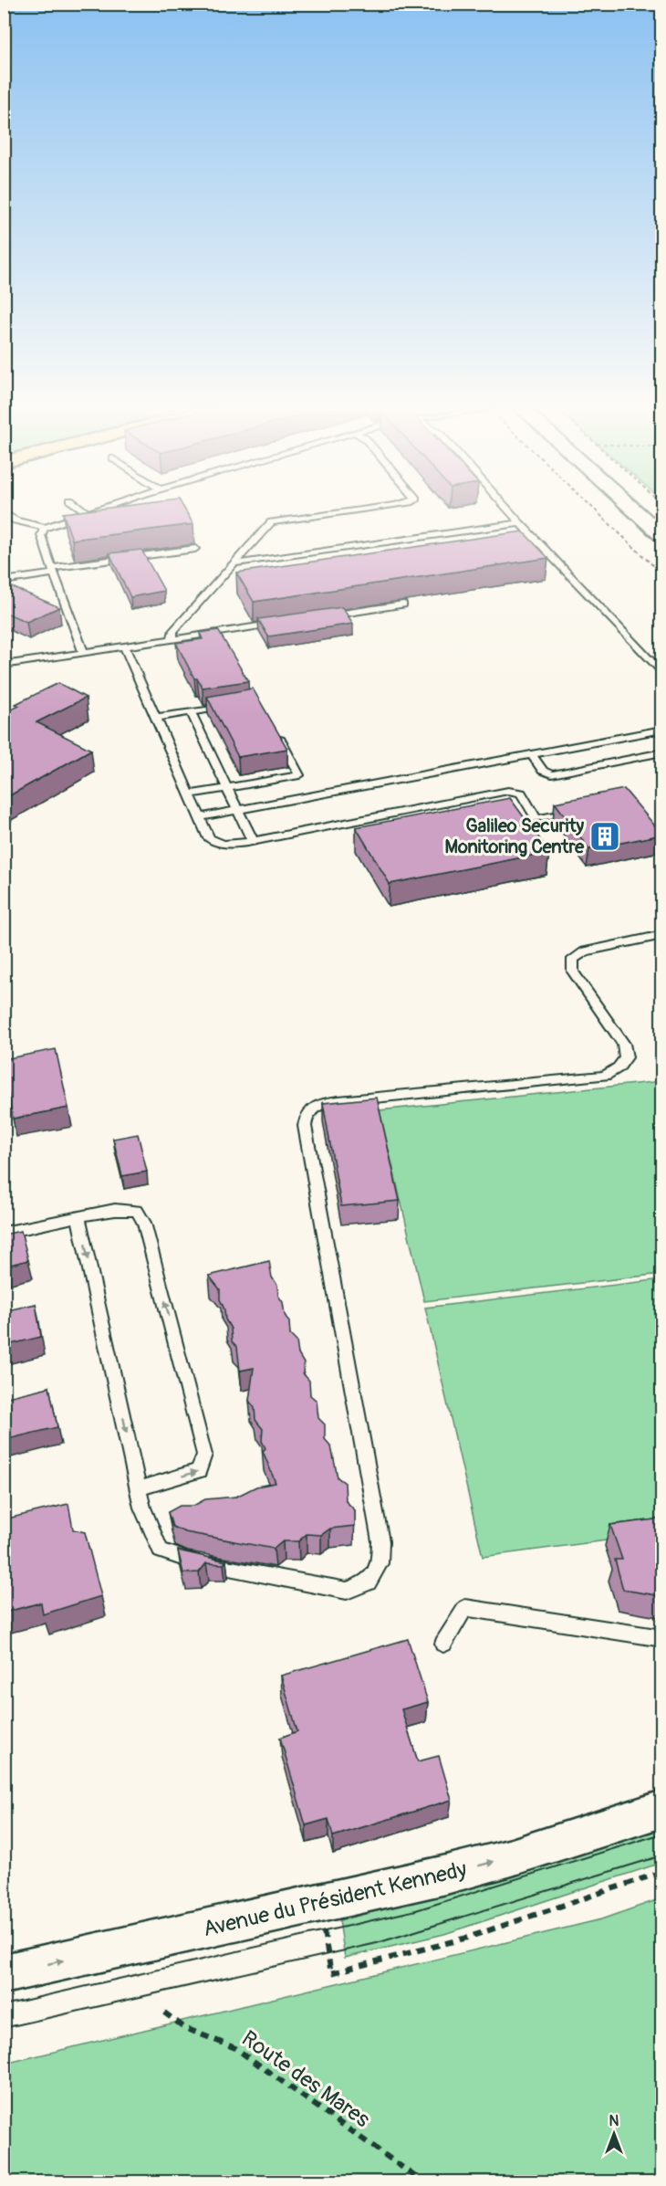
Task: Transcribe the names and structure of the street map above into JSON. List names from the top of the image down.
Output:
{
  "streets": {
    "street": ["Avenue du Président Kennedy"],
    "path": ["Route des Mares"]
  },
  "one_way": ["Avenue du Président Kennedy"],
  "places": {
    "building": ["Galileo Security Monitoring Centre"]
  },
  "north": "top"
}
